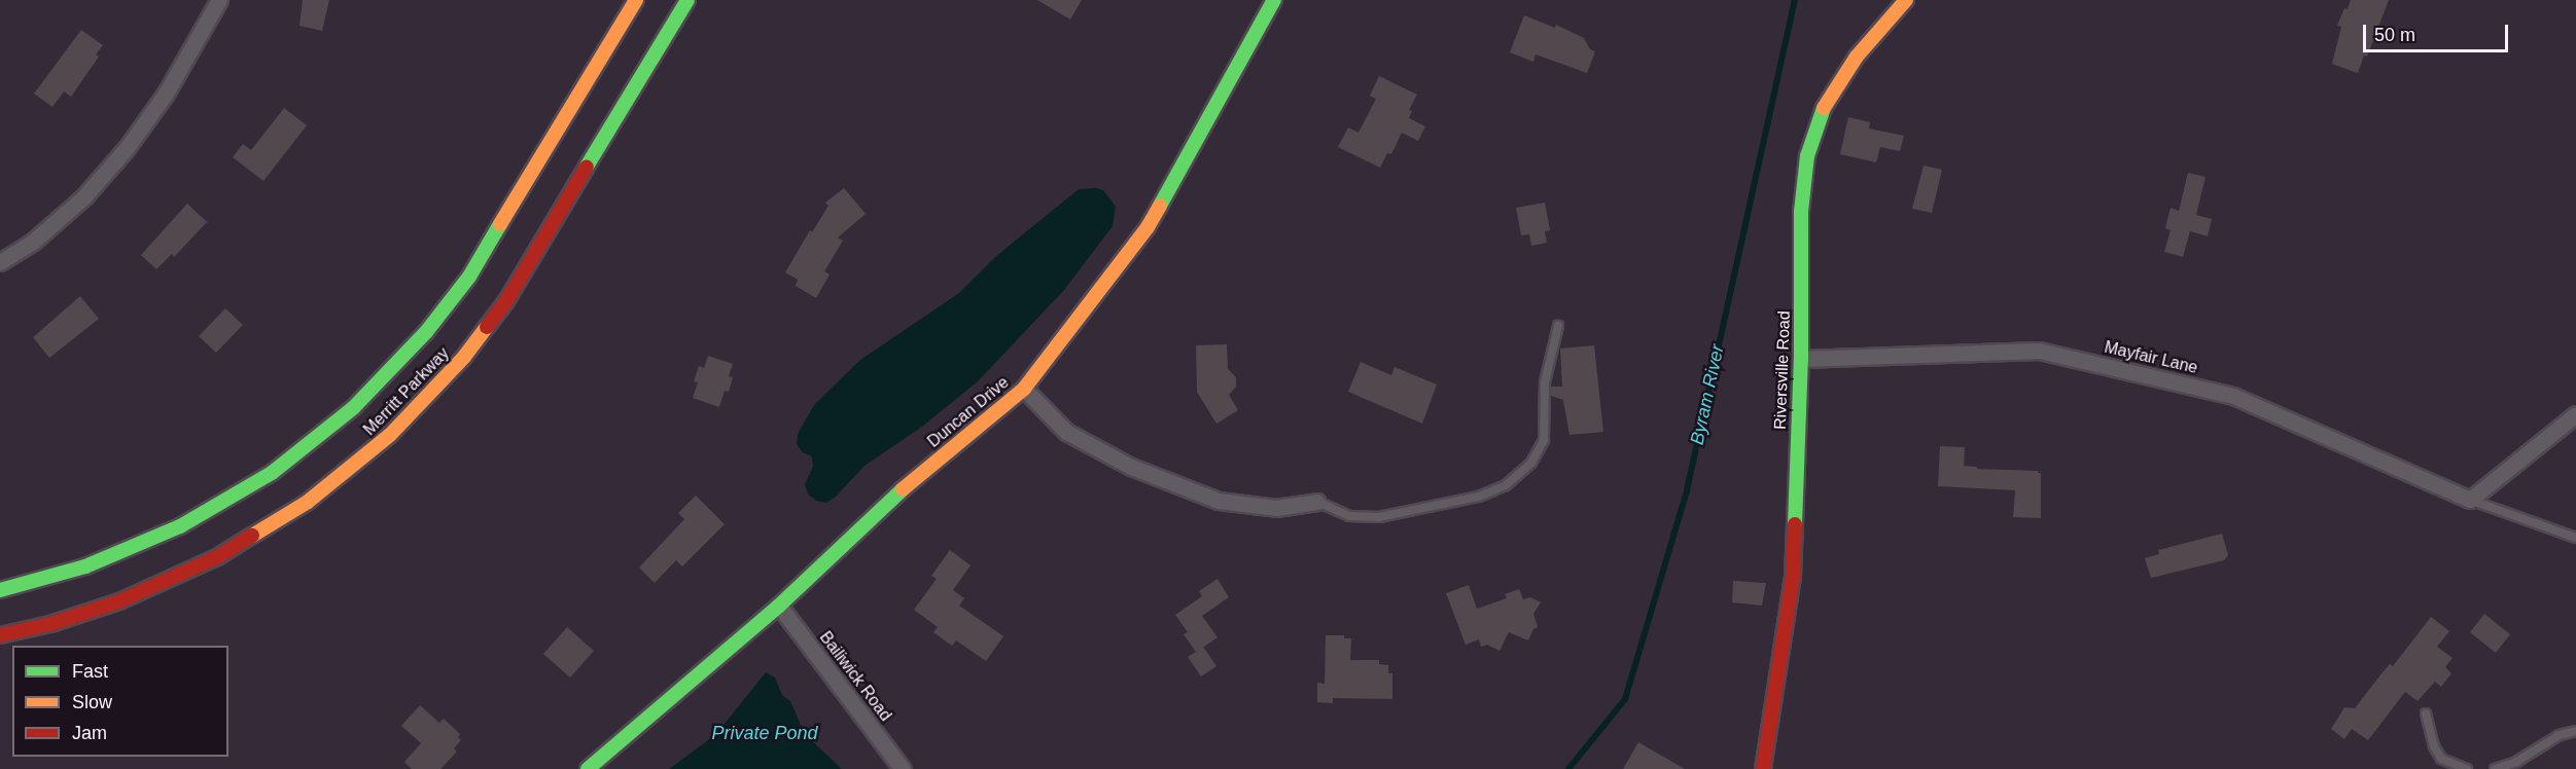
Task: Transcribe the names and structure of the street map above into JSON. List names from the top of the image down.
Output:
{
  "streets": {
    "main road": ["Riversville Road", "Merritt Parkway", "Duncan Drive"],
    "street": ["Mayfair Lane", "Bailiwick Road"]
  },
  "crossings": [
    ["Mayfair Lane", "Riversville Road"],
    ["Duncan Drive", "Bailiwick Road"]
  ],
  "water": ["Byram River", "Private Pond"],
  "legend": ["Fast", "Slow", "Jam"],
  "scale_bar": "50 m"
}
